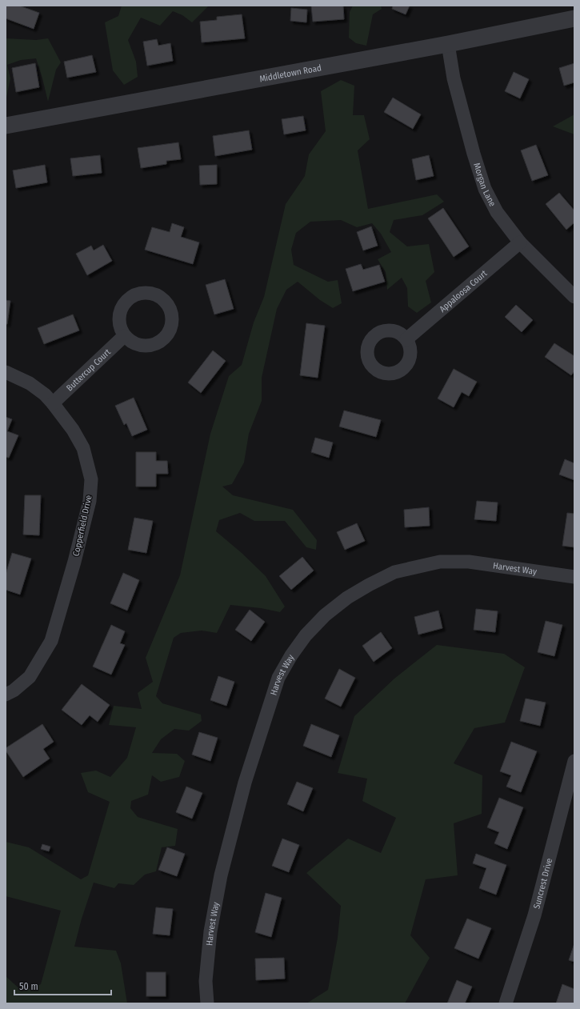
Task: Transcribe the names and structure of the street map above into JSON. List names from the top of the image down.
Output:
{
  "streets": {
    "street": [
      "Middletown Road",
      "Morgan Lane",
      "Appaloosa Court",
      "Buttercup Court",
      "Copperfield Drive",
      "Harvest Way",
      "Suncrest Drive"
    ]
  },
  "crossings": [
    ["Middletown Road", "Morgan Lane"],
    ["Morgan Lane", "Appaloosa Court"],
    ["Buttercup Court", "Copperfield Drive"]
  ],
  "scale_bar": "50 m"
}
